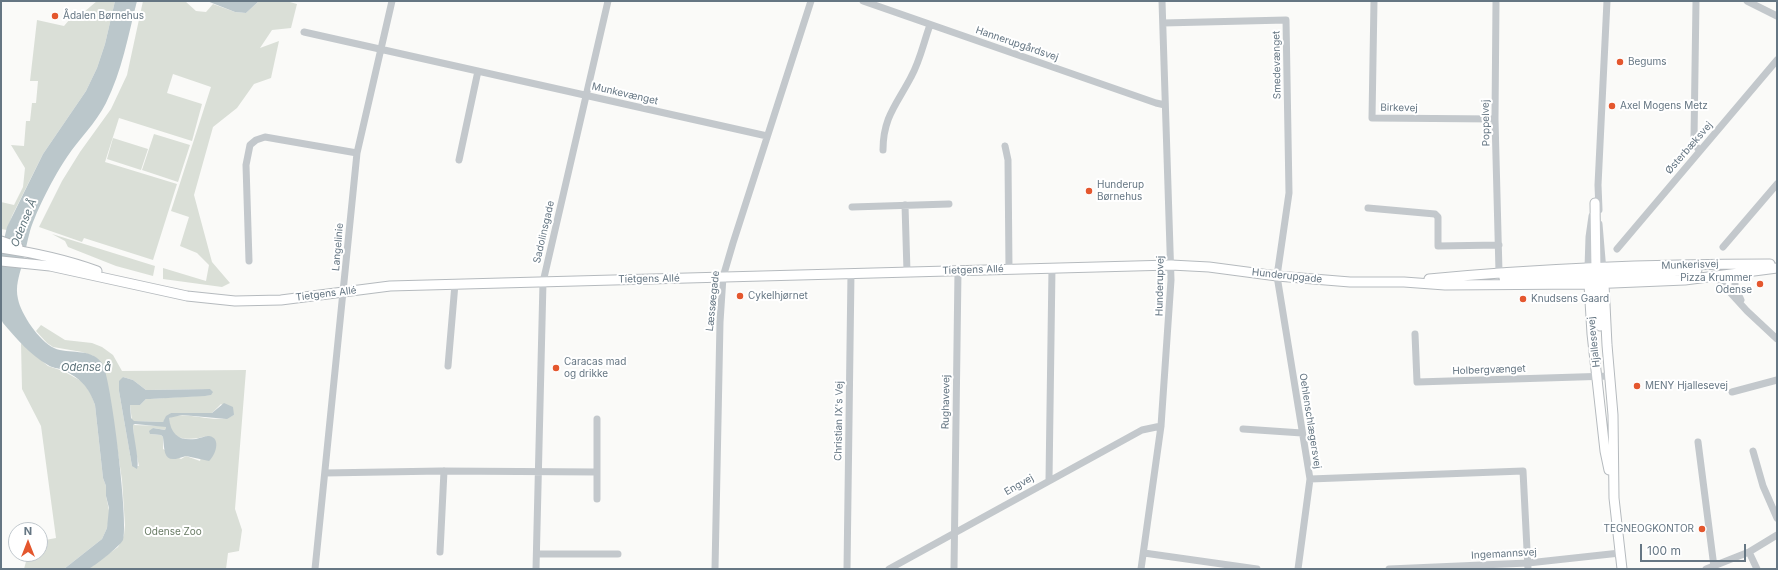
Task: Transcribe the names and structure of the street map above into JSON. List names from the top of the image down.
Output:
{
  "streets": {
    "main road": [
      "Munkerisvej",
      "Tietgens Allé",
      "Hunderupgade",
      "Hjallesevej"
    ],
    "street": [
      "Hannerupgårdsvej",
      "Smedevænget",
      "Munkevænget",
      "Birkevej",
      "Poppelvej",
      "Østerbæksvej",
      "Sadolinsgade",
      "Langelinie",
      "Hunderupvej",
      "Læssøegade",
      "Holbergvænget",
      "Rughavevej",
      "Christian IX's Vej",
      "Oehlenschlægersvej",
      "Engvej",
      "Ingemannsvej"
    ]
  },
  "crossings": [
    ["Hannerupgårdsvej", "Hunderupvej"],
    ["Smedevænget", "Hunderupvej"],
    ["Smedevænget", "Oehlenschlægersvej"],
    ["Munkevænget", "Sadolinsgade"],
    ["Munkevænget", "Langelinie"],
    ["Munkevænget", "Læssøegade"],
    ["Birkevej", "Poppelvej"],
    ["Poppelvej", "Hunderupgade"],
    ["Sadolinsgade", "Tietgens Allé"],
    ["Langelinie", "Tietgens Allé"],
    ["Munkerisvej", "Hunderupgade"],
    ["Munkerisvej", "Hjallesevej"],
    ["Tietgens Allé", "Hunderupgade"],
    ["Tietgens Allé", "Hunderupvej"],
    ["Tietgens Allé", "Læssøegade"],
    ["Tietgens Allé", "Rughavevej"],
    ["Tietgens Allé", "Christian IX's Vej"],
    ["Hunderupgade", "Hunderupvej"],
    ["Hunderupgade", "Hjallesevej"],
    ["Hunderupgade", "Oehlenschlægersvej"],
    ["Hunderupvej", "Engvej"],
    ["Hjallesevej", "Holbergvænget"],
    ["Hjallesevej", "Ingemannsvej"],
    ["Rughavevej", "Engvej"]
  ],
  "water": ["Odense Å", "Odense å"],
  "parks": ["Odense Zoo"],
  "places": [
    "Ådalen Børnehus",
    "Begums",
    "Axel Mogens Metz",
    "Hunderup Børnehus",
    "Pizza Krummer Odense",
    "Cykelhjørnet",
    "Knudsens Gaard",
    "Caracas mad og drikke",
    "MENY Hjallesevej",
    "TEGNEOGKONTOR"
  ],
  "scale_bar": "100 m",
  "north": "top"
}
